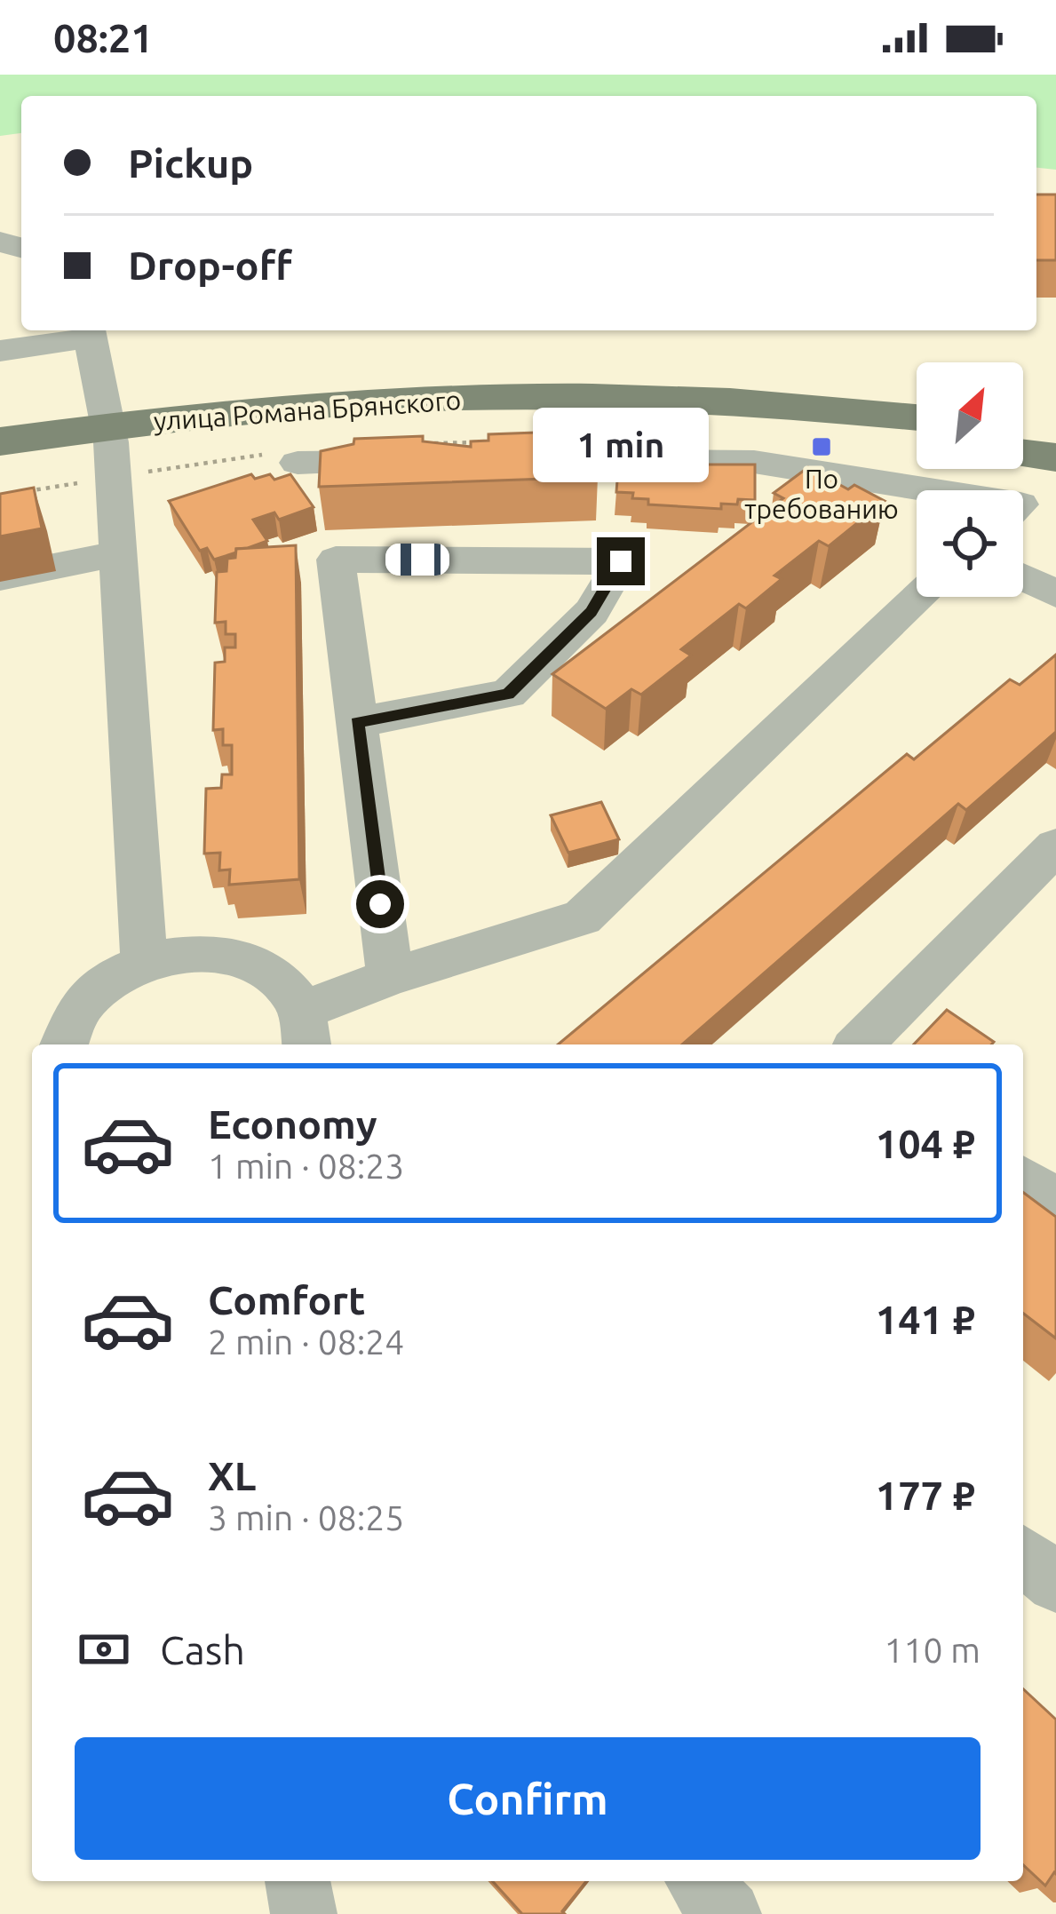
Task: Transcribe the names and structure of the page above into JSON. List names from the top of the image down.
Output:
{
  "streets": {
    "main road": ["улица Романа Брянского"]
  },
  "places": {
    "transit": ["По требованию"]
  },
  "north": "top right",
  "page": {
    "status": "08:21",
    "banner": ["Pickup", "Drop-off"],
    "bubble": "1 min",
    "list": [
      {
        "name": "Economy",
        "note": "1 min · 08:23",
        "value": "104 ₽"
      },
      {
        "name": "Comfort",
        "note": "2 min · 08:24",
        "value": "141 ₽"
      },
      {
        "name": "XL",
        "note": "3 min · 08:25",
        "value": "177 ₽"
      }
    ],
    "pay": ["Cash", "110 m"],
    "buttons": "Confirm"
  }
}
